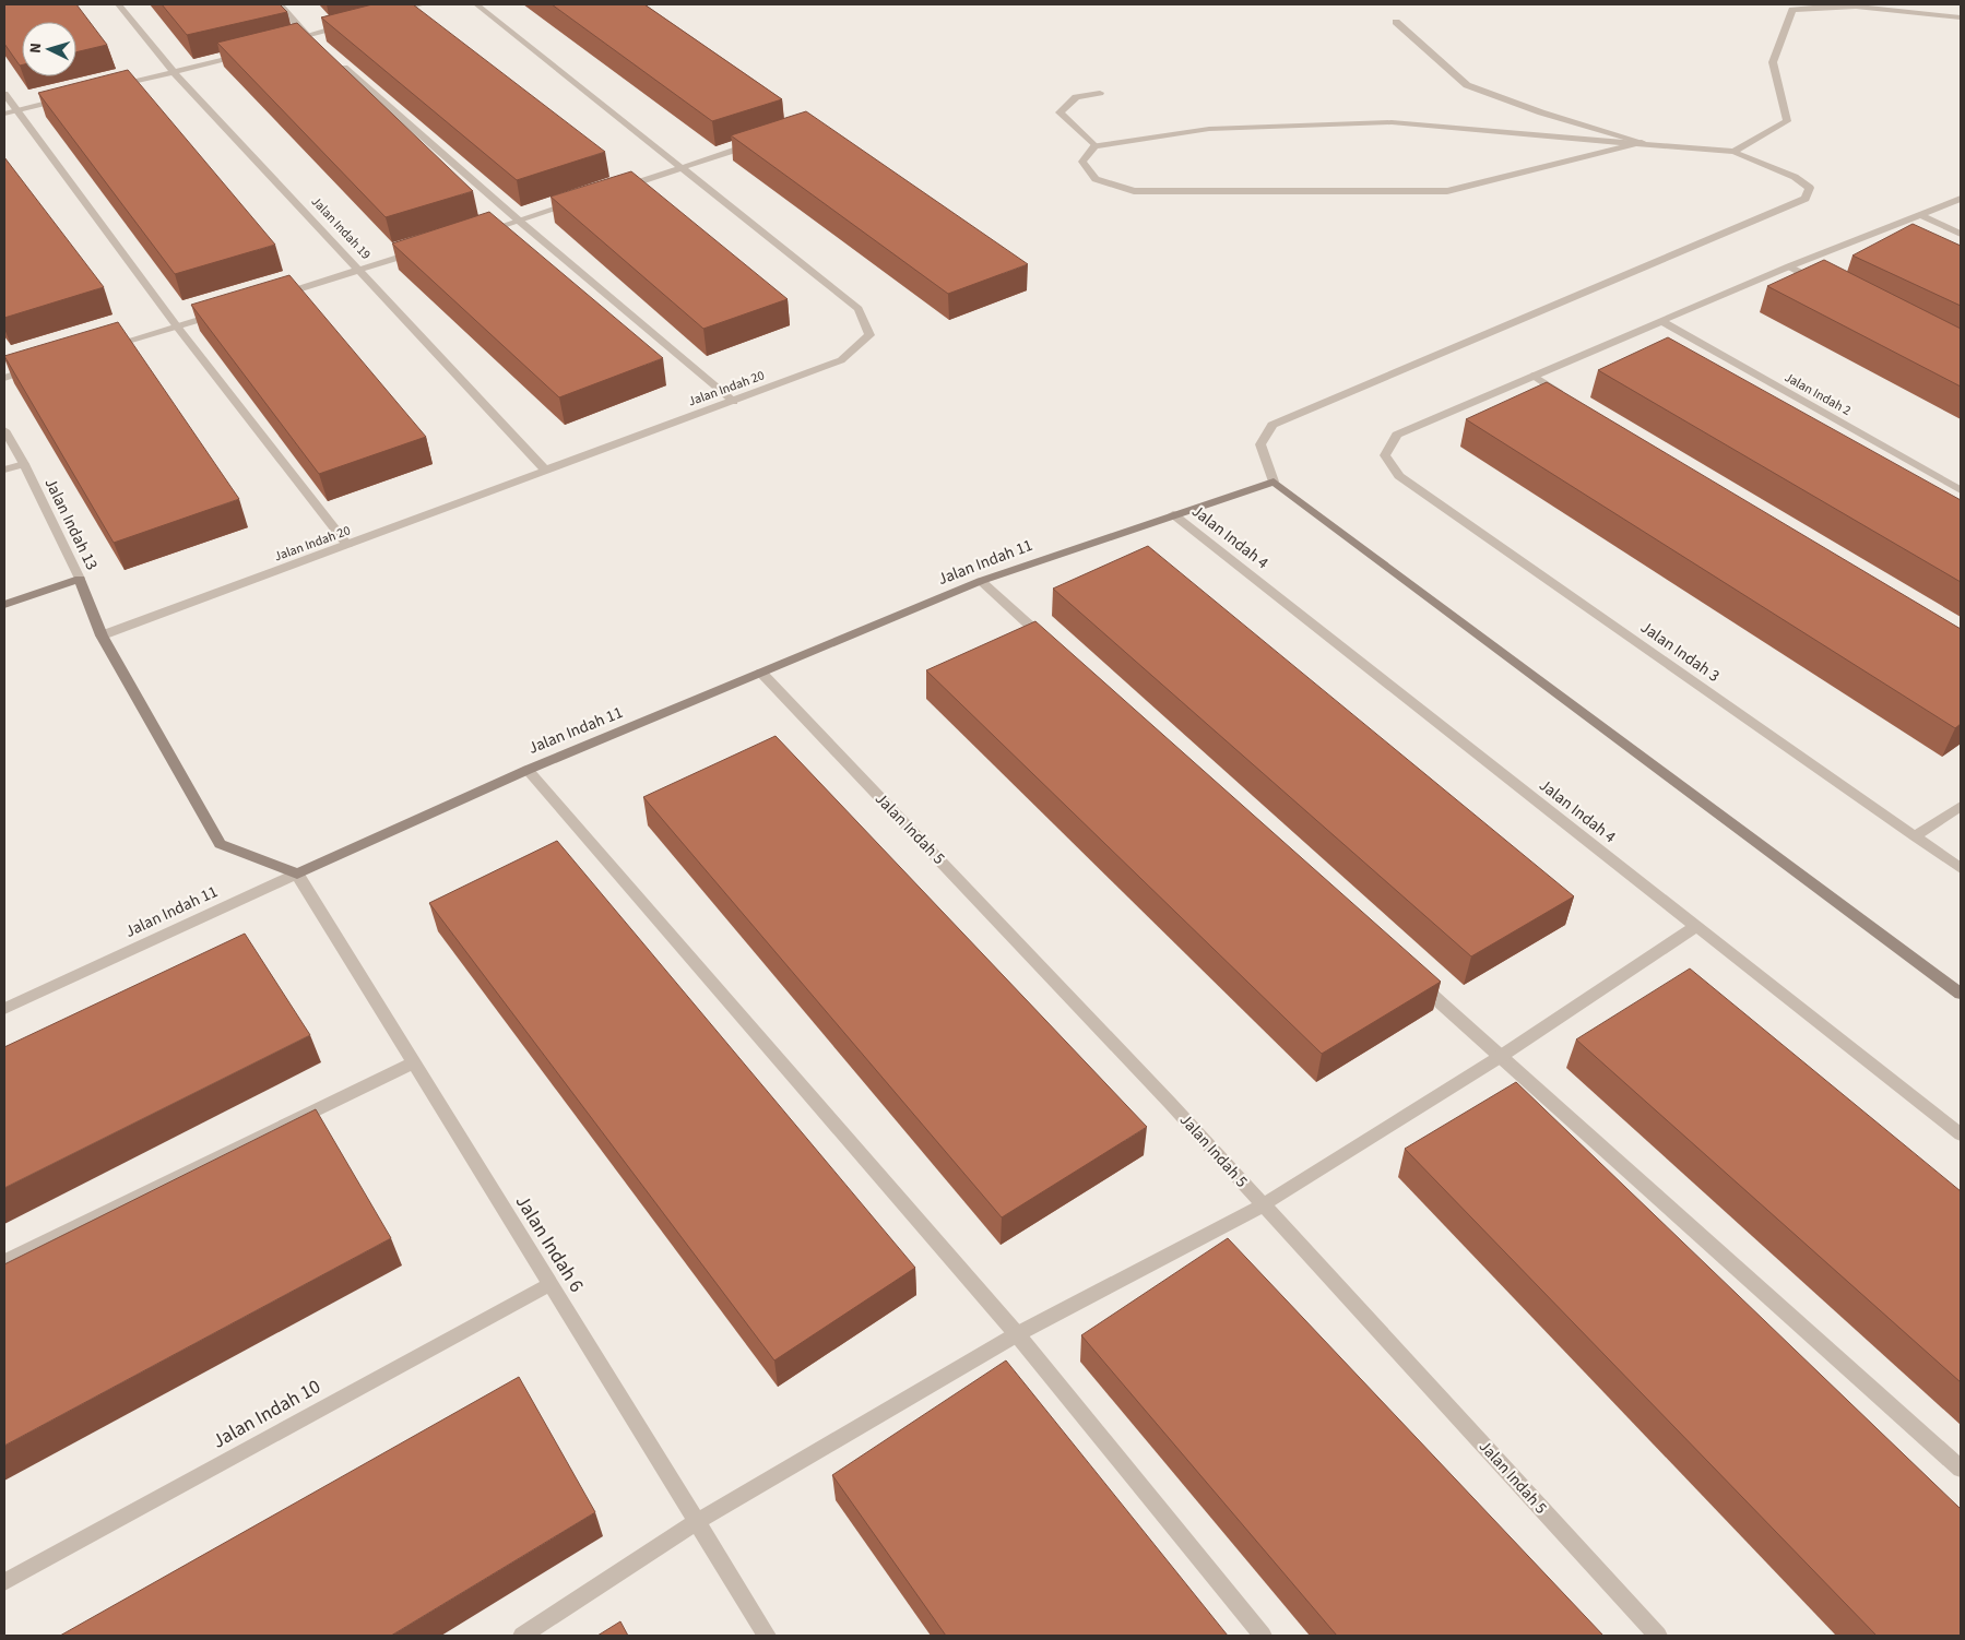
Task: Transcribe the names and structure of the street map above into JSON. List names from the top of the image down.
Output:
{
  "streets": {
    "street": [
      "Jalan Indah 19",
      "Jalan Indah 20",
      "Jalan Indah 2",
      "Jalan Indah 13",
      "Jalan Indah 4",
      "Jalan Indah 11",
      "Jalan Indah 3",
      "Jalan Indah 5",
      "Jalan Indah 6",
      "Jalan Indah 10"
    ]
  },
  "crossings": [
    ["Jalan Indah 19", "Jalan Indah 20"],
    ["Jalan Indah 20", "Jalan Indah 13"],
    ["Jalan Indah 13", "Jalan Indah 11"],
    ["Jalan Indah 13", "Jalan Indah 6"],
    ["Jalan Indah 4", "Jalan Indah 11"],
    ["Jalan Indah 11", "Jalan Indah 5"],
    ["Jalan Indah 11", "Jalan Indah 6"],
    ["Jalan Indah 6", "Jalan Indah 10"]
  ],
  "north": "left"
}
